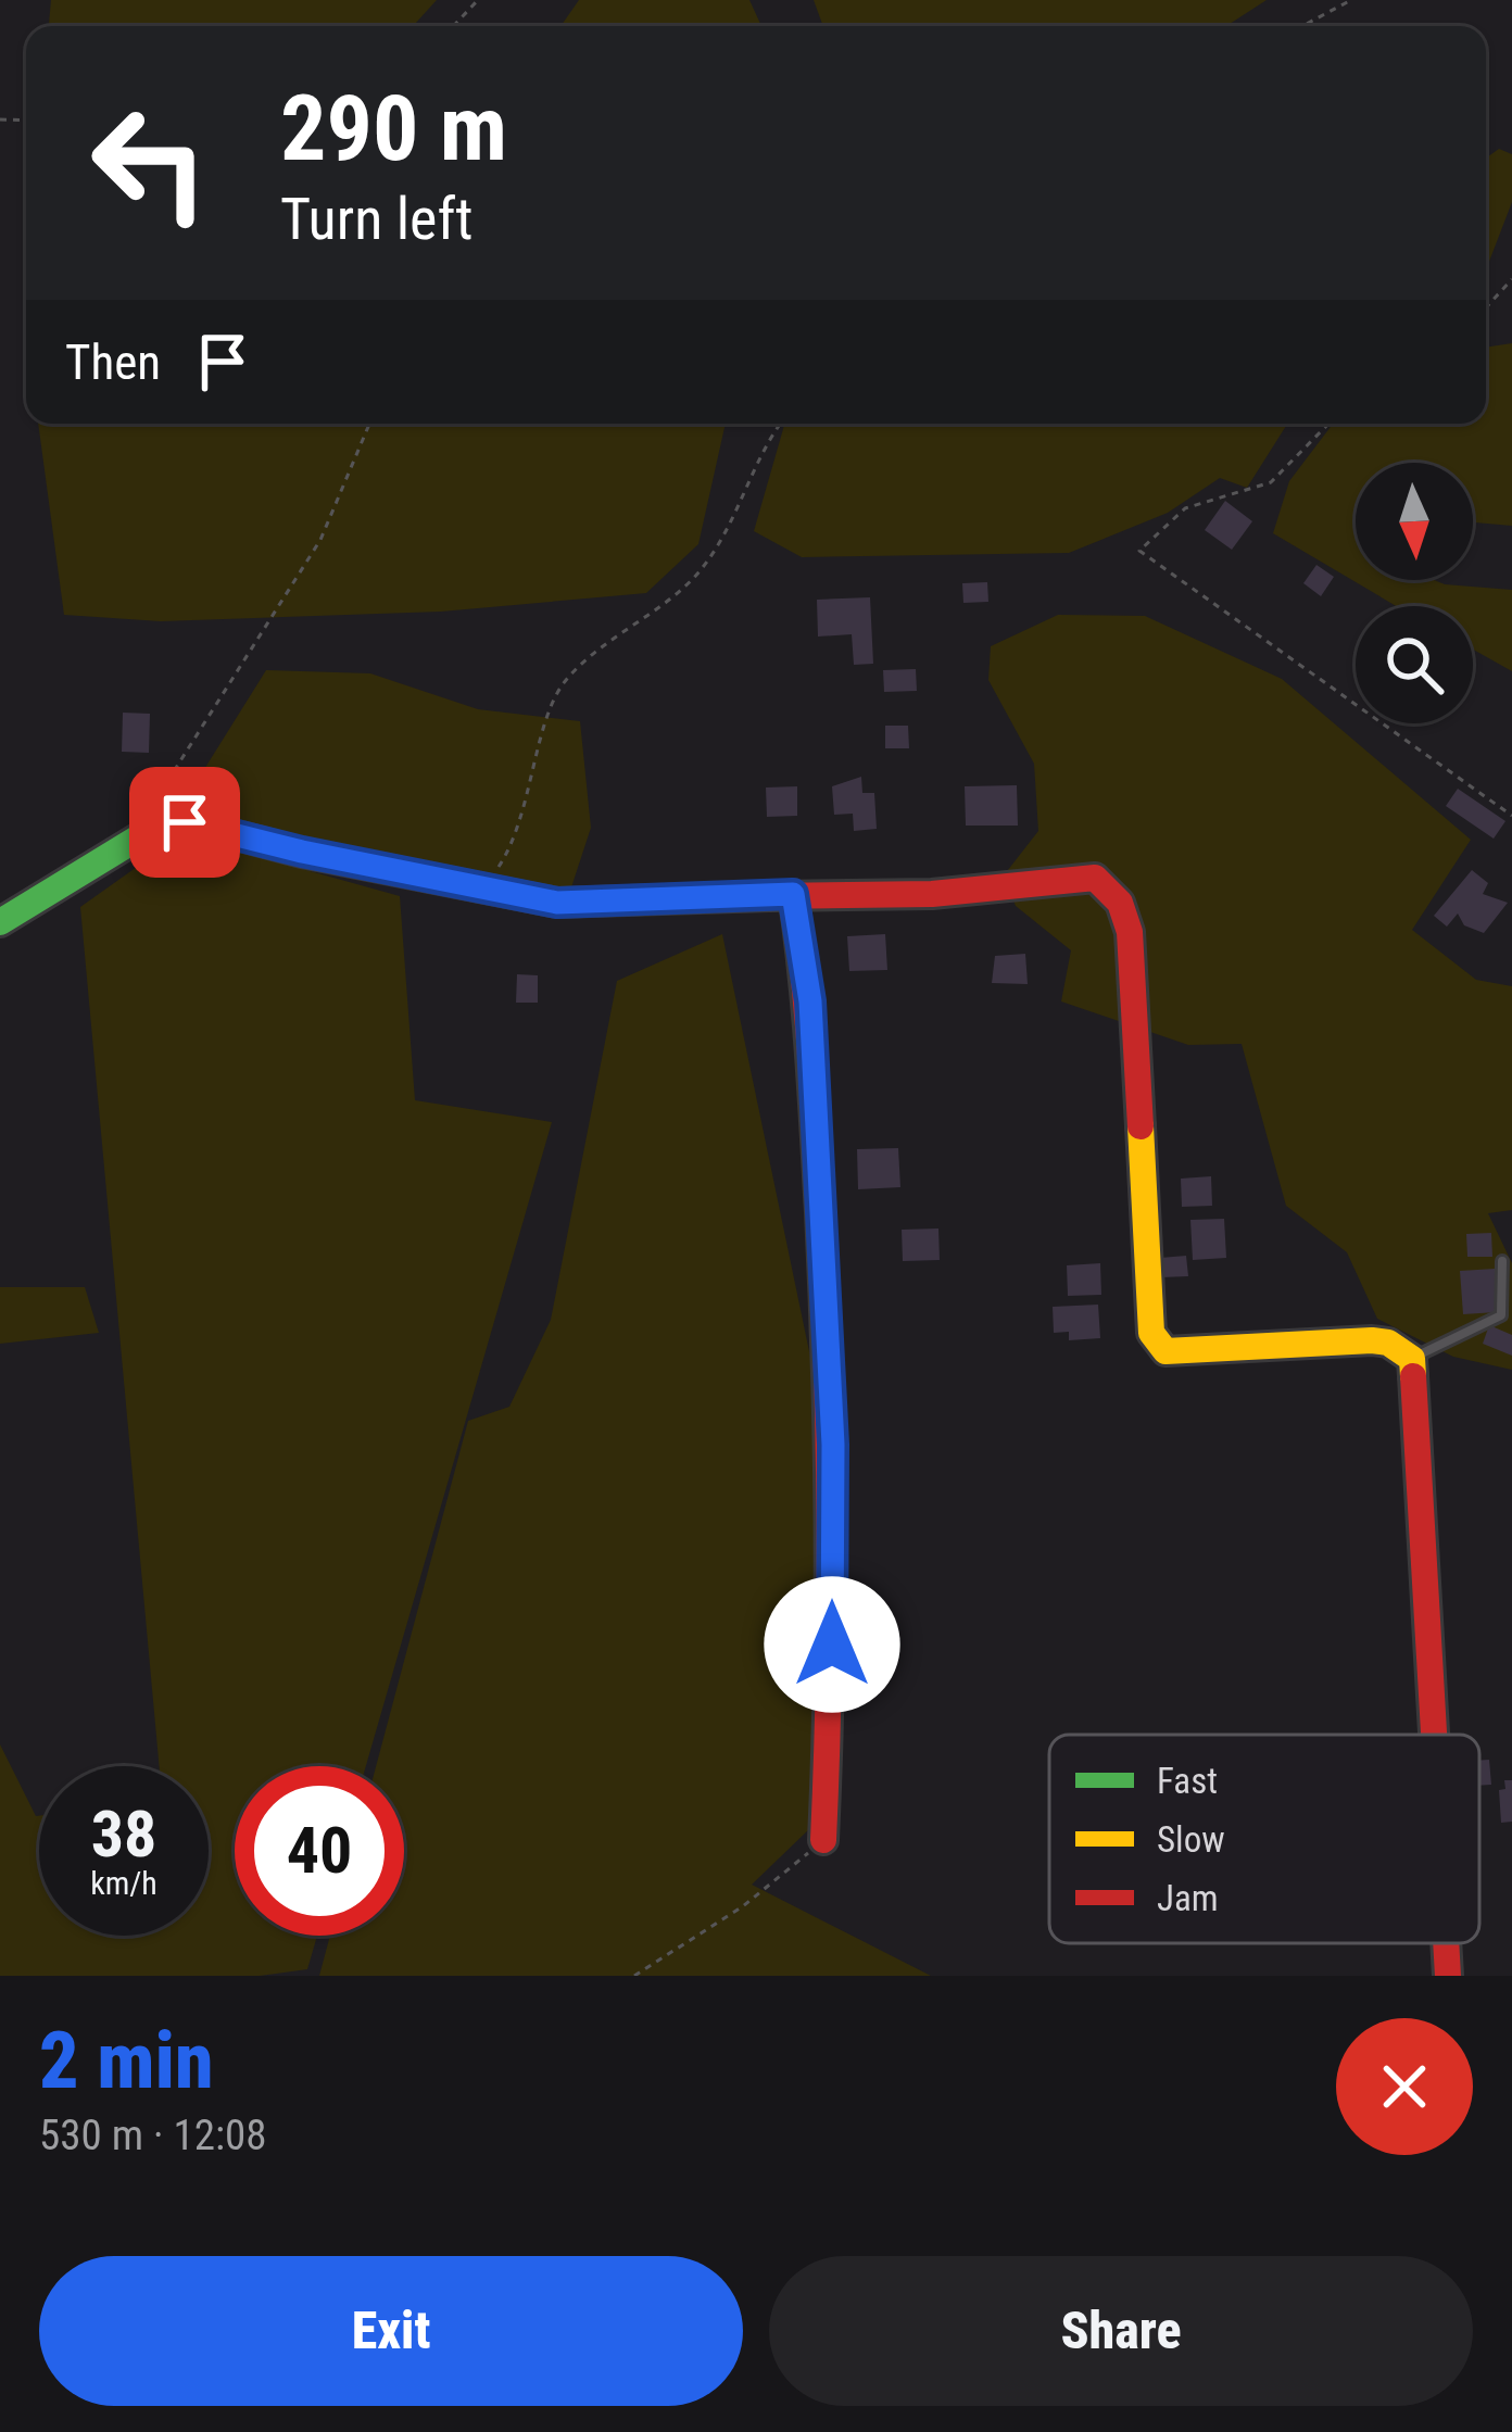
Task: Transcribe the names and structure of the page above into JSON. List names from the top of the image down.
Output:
{
  "legend": ["Fast", "Slow", "Jam"],
  "north": "bottom",
  "page": {
    "turn": ["290 m", "Turn left"],
    "then": "Then",
    "speed": "38 km/h",
    "limit": "40",
    "heading": ["2 min", "530 m · 12:08"],
    "buttons": ["Exit", "Share"]
  }
}
